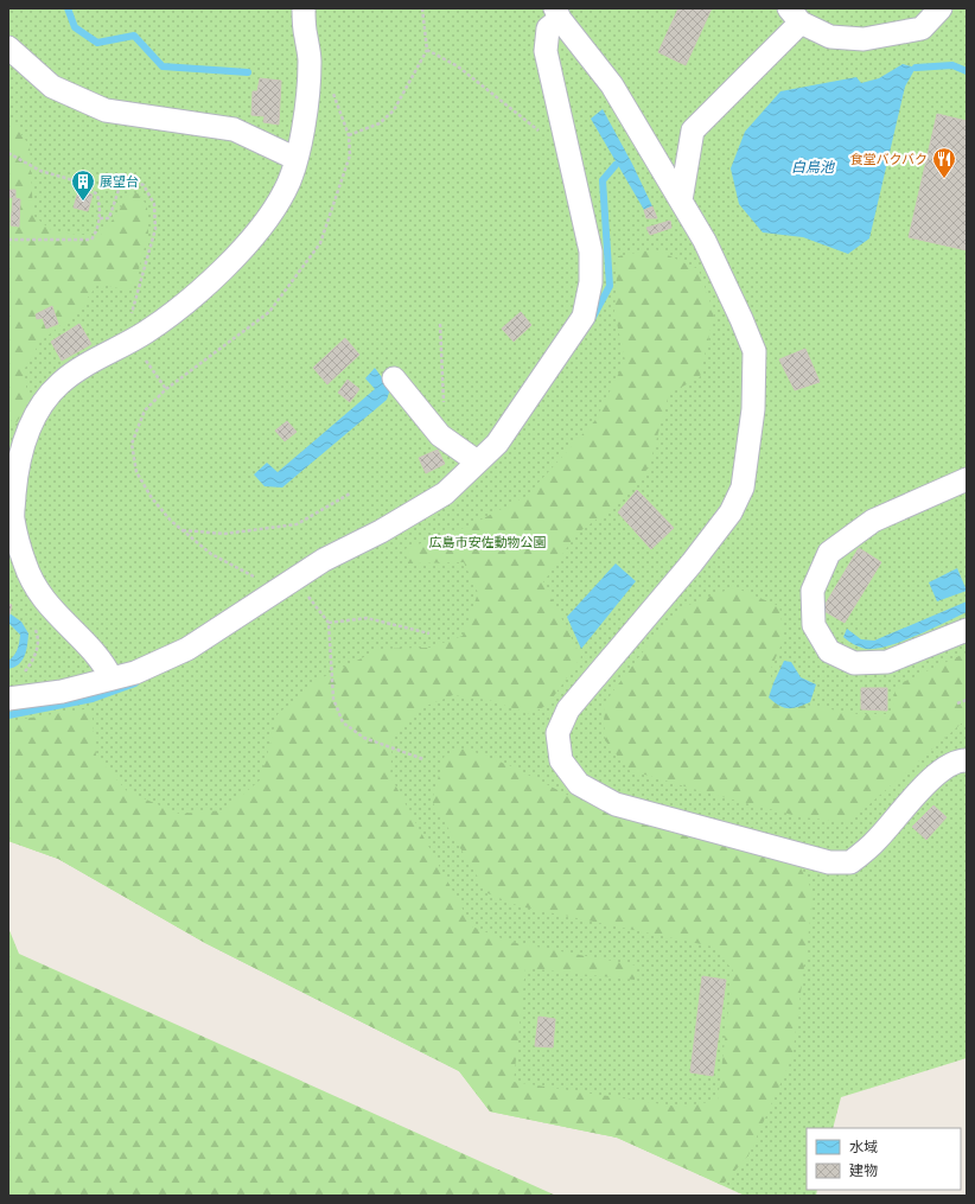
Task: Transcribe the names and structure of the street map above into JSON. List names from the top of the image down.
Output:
{
  "water": ["白鳥池"],
  "parks": ["広島市安佐動物公園"],
  "places": {
    "restaurant": ["食堂バクバク"],
    "building": ["展望台"]
  },
  "legend": ["水域", "建物"]
}
